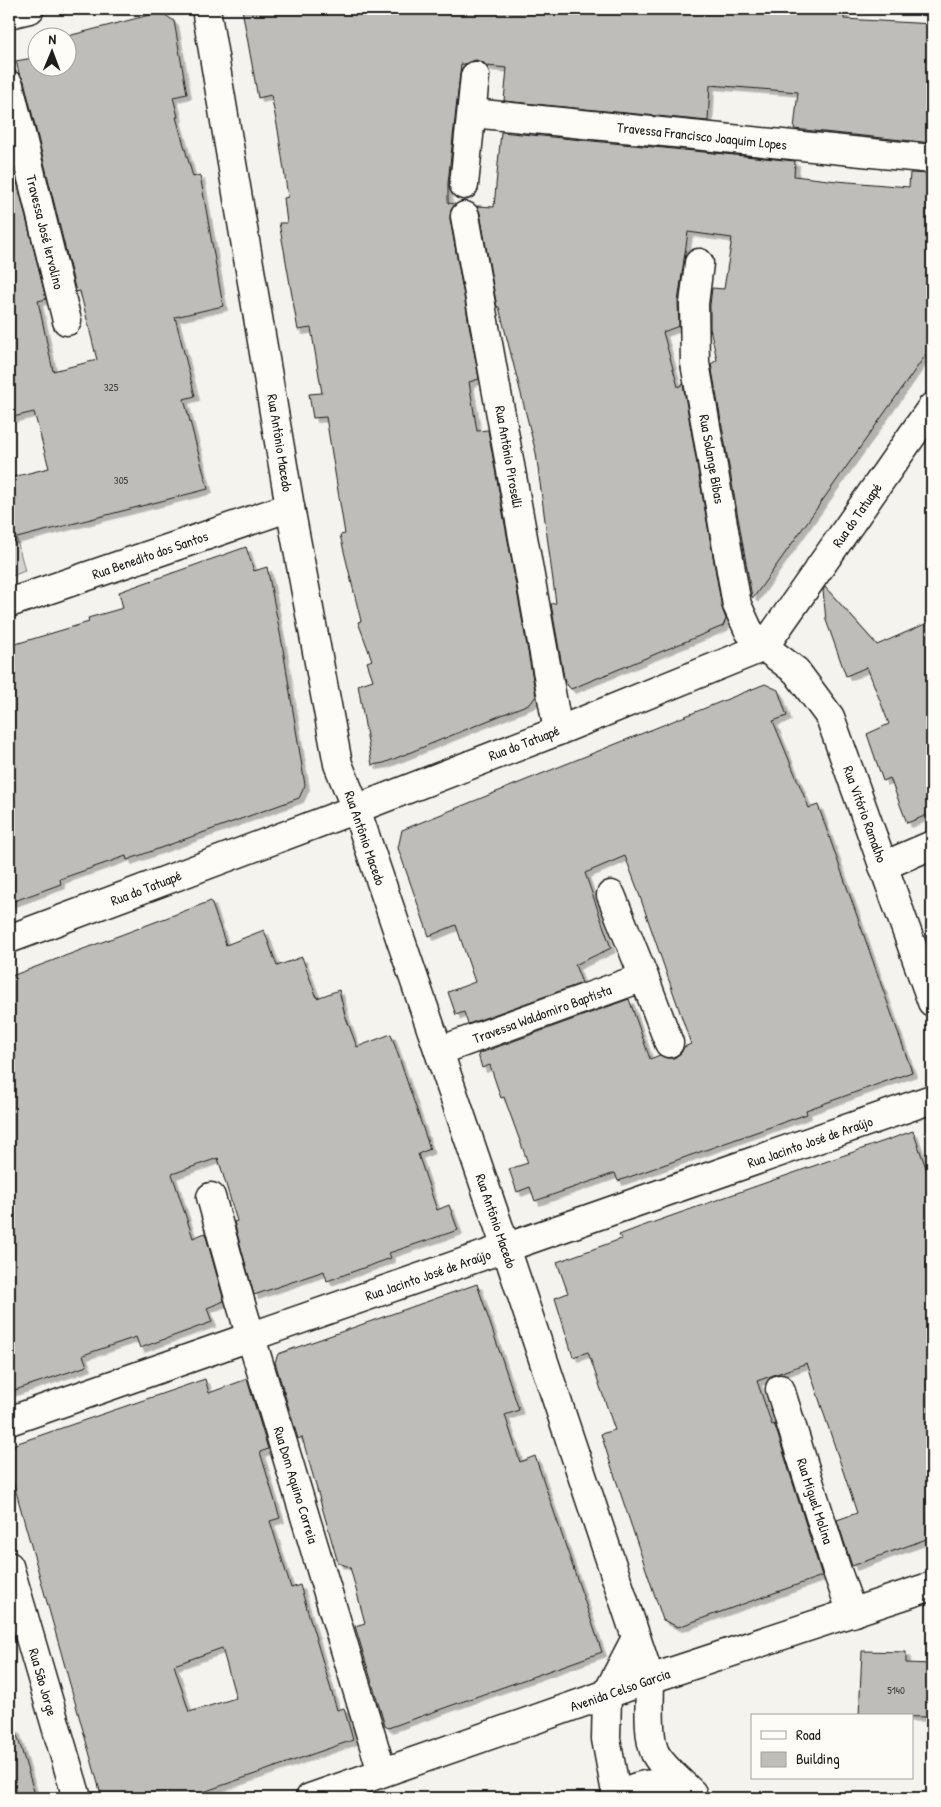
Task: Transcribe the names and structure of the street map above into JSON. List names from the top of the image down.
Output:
{
  "streets": {
    "street": [
      "Travessa Francisco Joaquim Lopes",
      "Travessa José Iervolino",
      "Rua Antônio Macedo",
      "Rua Antônio Piroselli",
      "Rua Solange Bibas",
      "Rua do Tatuapé",
      "Rua Benedito dos Santos",
      "Rua Vitório Ramalho",
      "Travessa Waldomiro Baptista",
      "Rua Jacinto José de Araújo",
      "Rua Dom Aquino Correia",
      "Rua Miguel Molina",
      "Rua São Jorge",
      "Avenida Celso Garcia"
    ]
  },
  "crossings": [
    ["Rua Antônio Macedo", "Rua do Tatuapé"],
    ["Rua Antônio Macedo", "Rua Benedito dos Santos"],
    ["Rua Antônio Macedo", "Travessa Waldomiro Baptista"],
    ["Rua Antônio Macedo", "Rua Jacinto José de Araújo"],
    ["Rua Antônio Macedo", "Avenida Celso Garcia"],
    ["Rua Antônio Piroselli", "Rua do Tatuapé"],
    ["Rua Solange Bibas", "Rua do Tatuapé"],
    ["Rua Solange Bibas", "Rua Vitório Ramalho"],
    ["Rua do Tatuapé", "Rua Vitório Ramalho"],
    ["Rua Jacinto José de Araújo", "Rua Dom Aquino Correia"],
    ["Rua Dom Aquino Correia", "Avenida Celso Garcia"],
    ["Rua Miguel Molina", "Avenida Celso Garcia"]
  ],
  "house_numbers": ["325", "305", "5140"],
  "legend": ["Road", "Building"],
  "north": "top"
}
